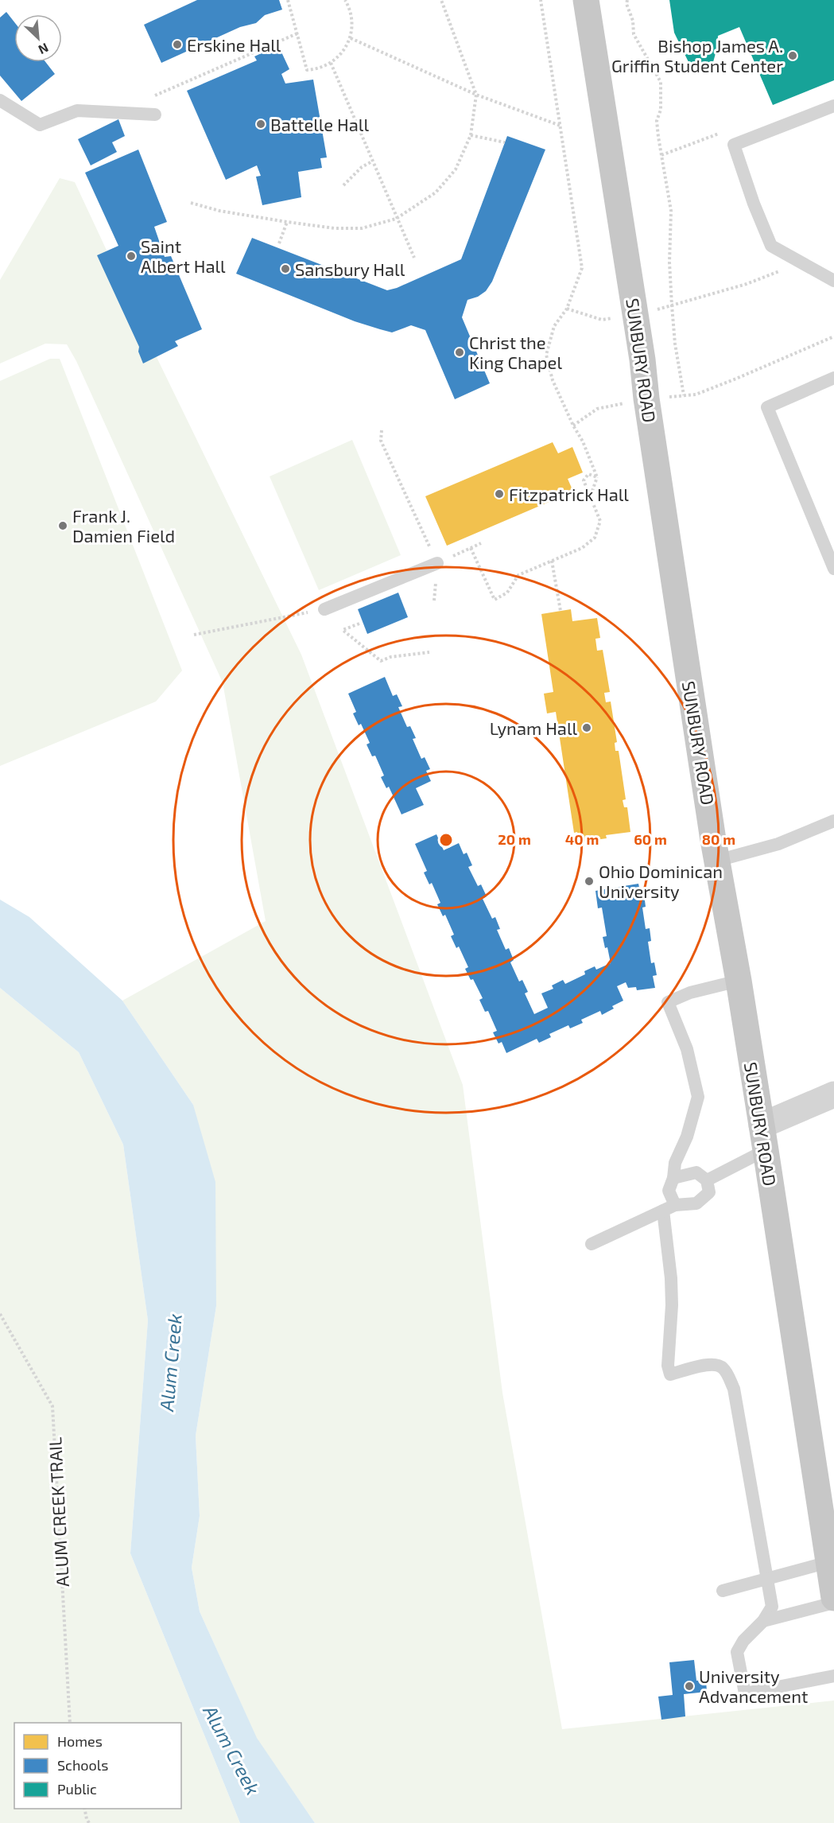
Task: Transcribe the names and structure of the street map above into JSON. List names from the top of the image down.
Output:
{
  "streets": {
    "main road": ["SUNBURY ROAD"],
    "path": ["ALUM CREEK TRAIL"]
  },
  "water": ["Alum Creek"],
  "places": [
    "Erskine Hall",
    "Bishop James A. Griffin Student Center",
    "Battelle Hall",
    "Saint Albert Hall",
    "Sansbury Hall",
    "Christ the King Chapel",
    "Fitzpatrick Hall",
    "Frank J. Damien Field",
    "Lynam Hall",
    "Ohio Dominican University",
    "University Advancement"
  ],
  "legend": ["Homes", "Schools", "Public"],
  "north": "bottom right",
  "rings": [
    "20 m",
    "40 m",
    "60 m",
    "80 m"
  ]
}
